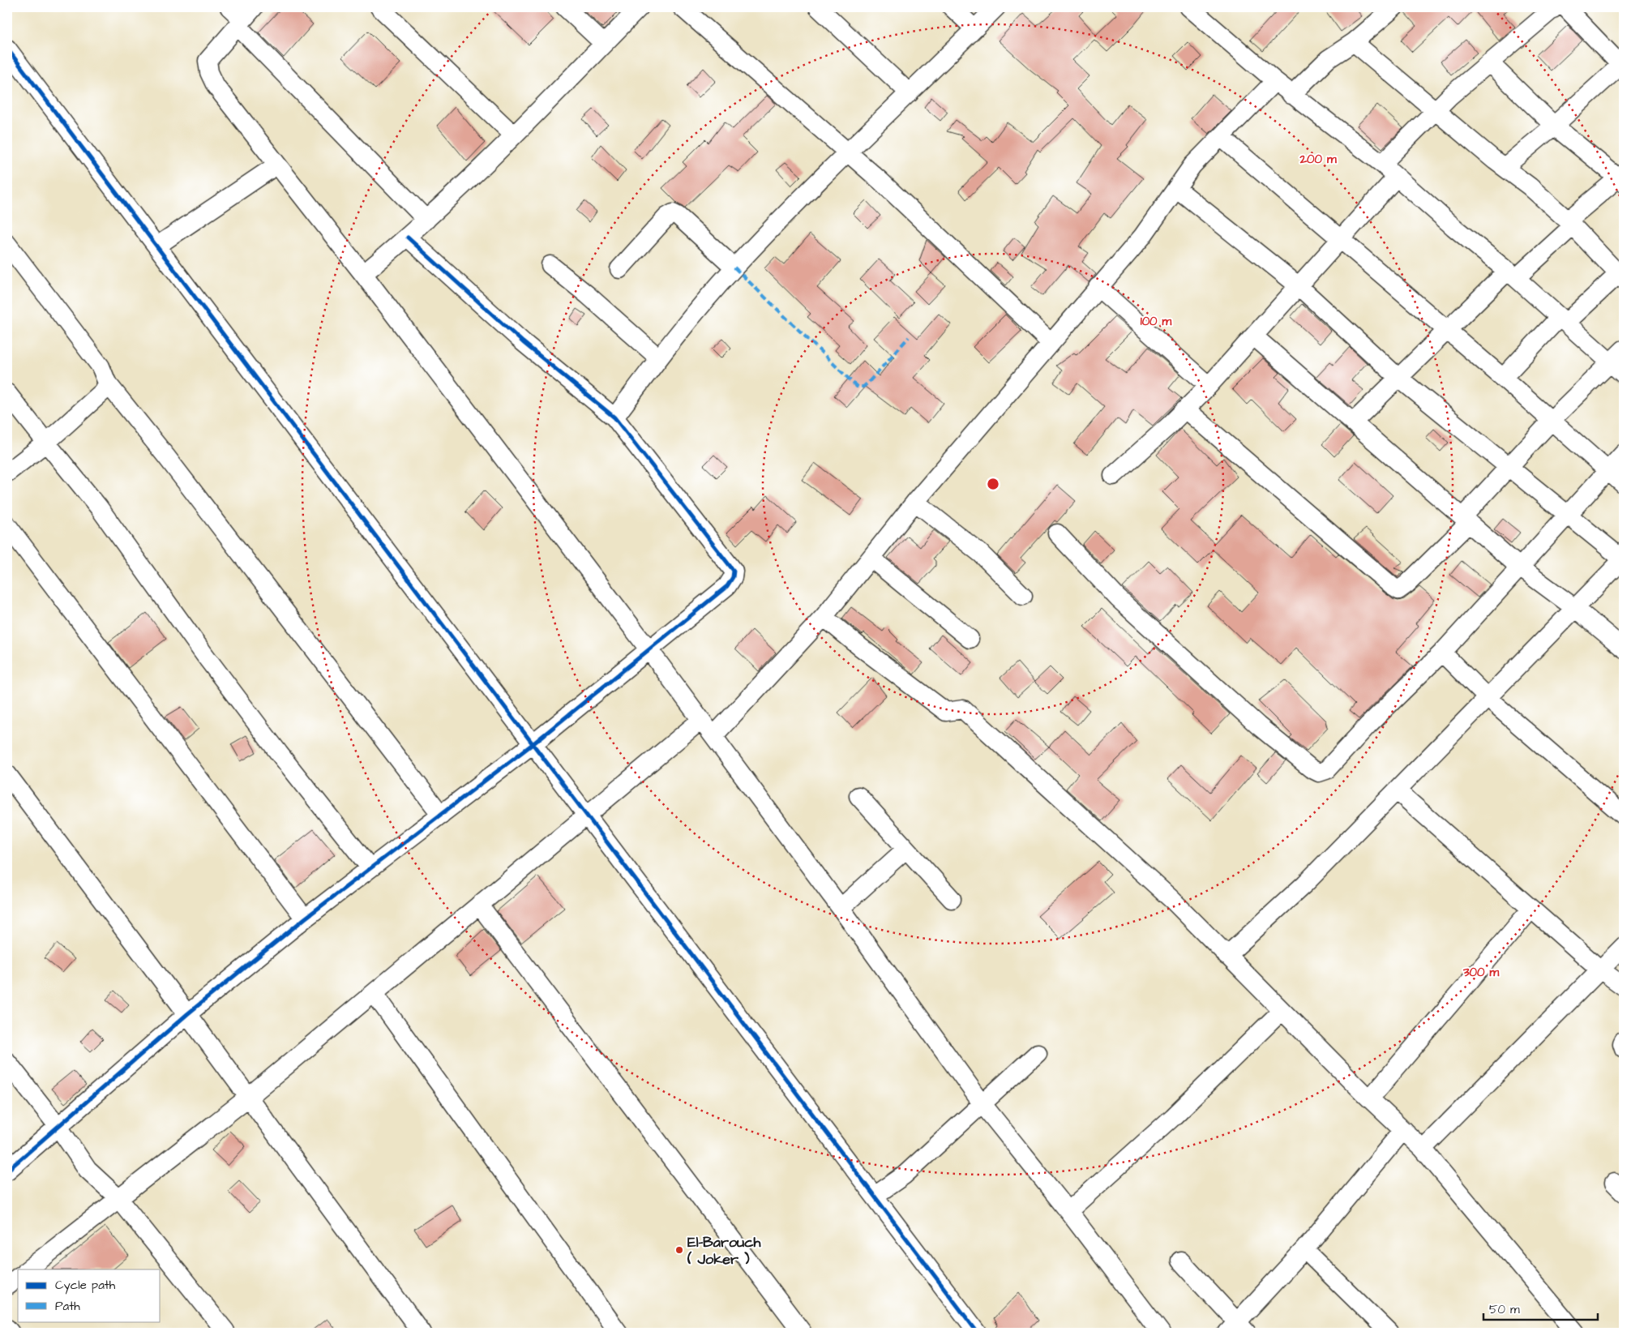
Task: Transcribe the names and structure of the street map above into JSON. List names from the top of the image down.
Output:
{
  "places": ["El-Barouch ( Joker )"],
  "legend": ["Cycle path", "Path"],
  "scale_bar": "50 m",
  "rings": ["200 m", "100 m", "300 m"]
}
